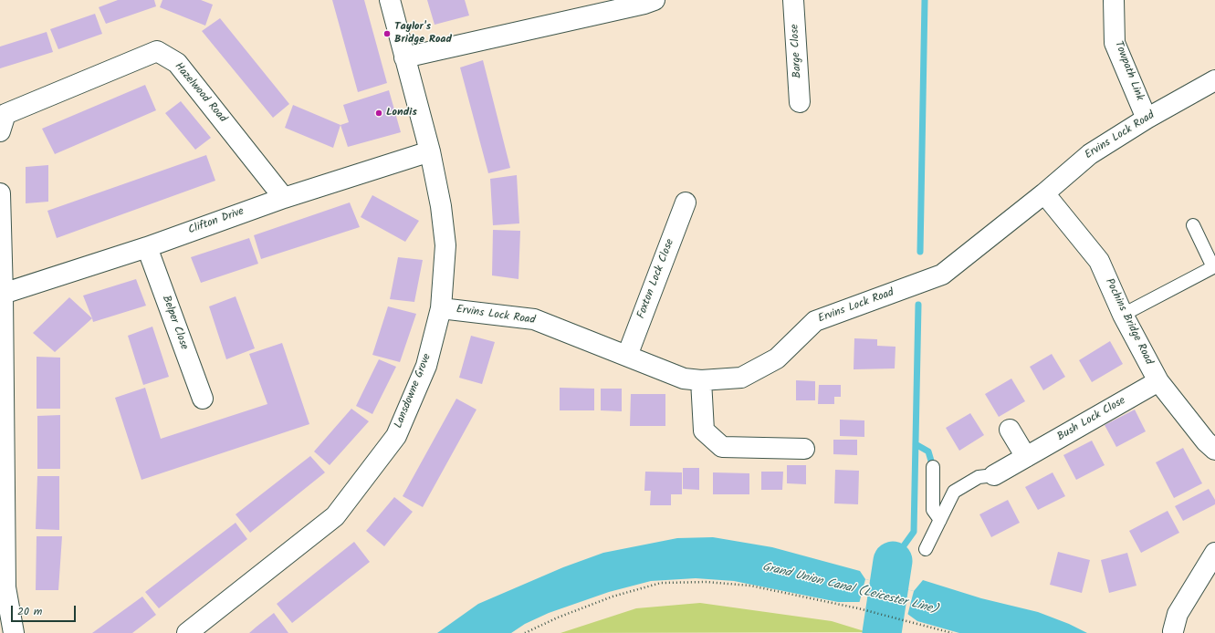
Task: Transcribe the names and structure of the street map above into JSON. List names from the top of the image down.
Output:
{
  "streets": {
    "street": [
      "Barge Close",
      "Towpath Link",
      "Hazelwood Road",
      "Ervins Lock Road",
      "Clifton Drive",
      "Foxton Lock Close",
      "Pochins Bridge Road",
      "Belper Close",
      "Lansdowne Grove",
      "Bush Lock Close"
    ]
  },
  "crossings": [
    ["Towpath Link", "Ervins Lock Road"],
    ["Hazelwood Road", "Clifton Drive"],
    ["Ervins Lock Road", "Foxton Lock Close"],
    ["Ervins Lock Road", "Pochins Bridge Road"],
    ["Ervins Lock Road", "Lansdowne Grove"],
    ["Clifton Drive", "Belper Close"],
    ["Clifton Drive", "Lansdowne Grove"],
    ["Pochins Bridge Road", "Bush Lock Close"]
  ],
  "water": ["Grand Union Canal (Leicester Line)"],
  "places": ["Taylor's Bridge Road", "Londis"],
  "scale_bar": "20 m"
}
